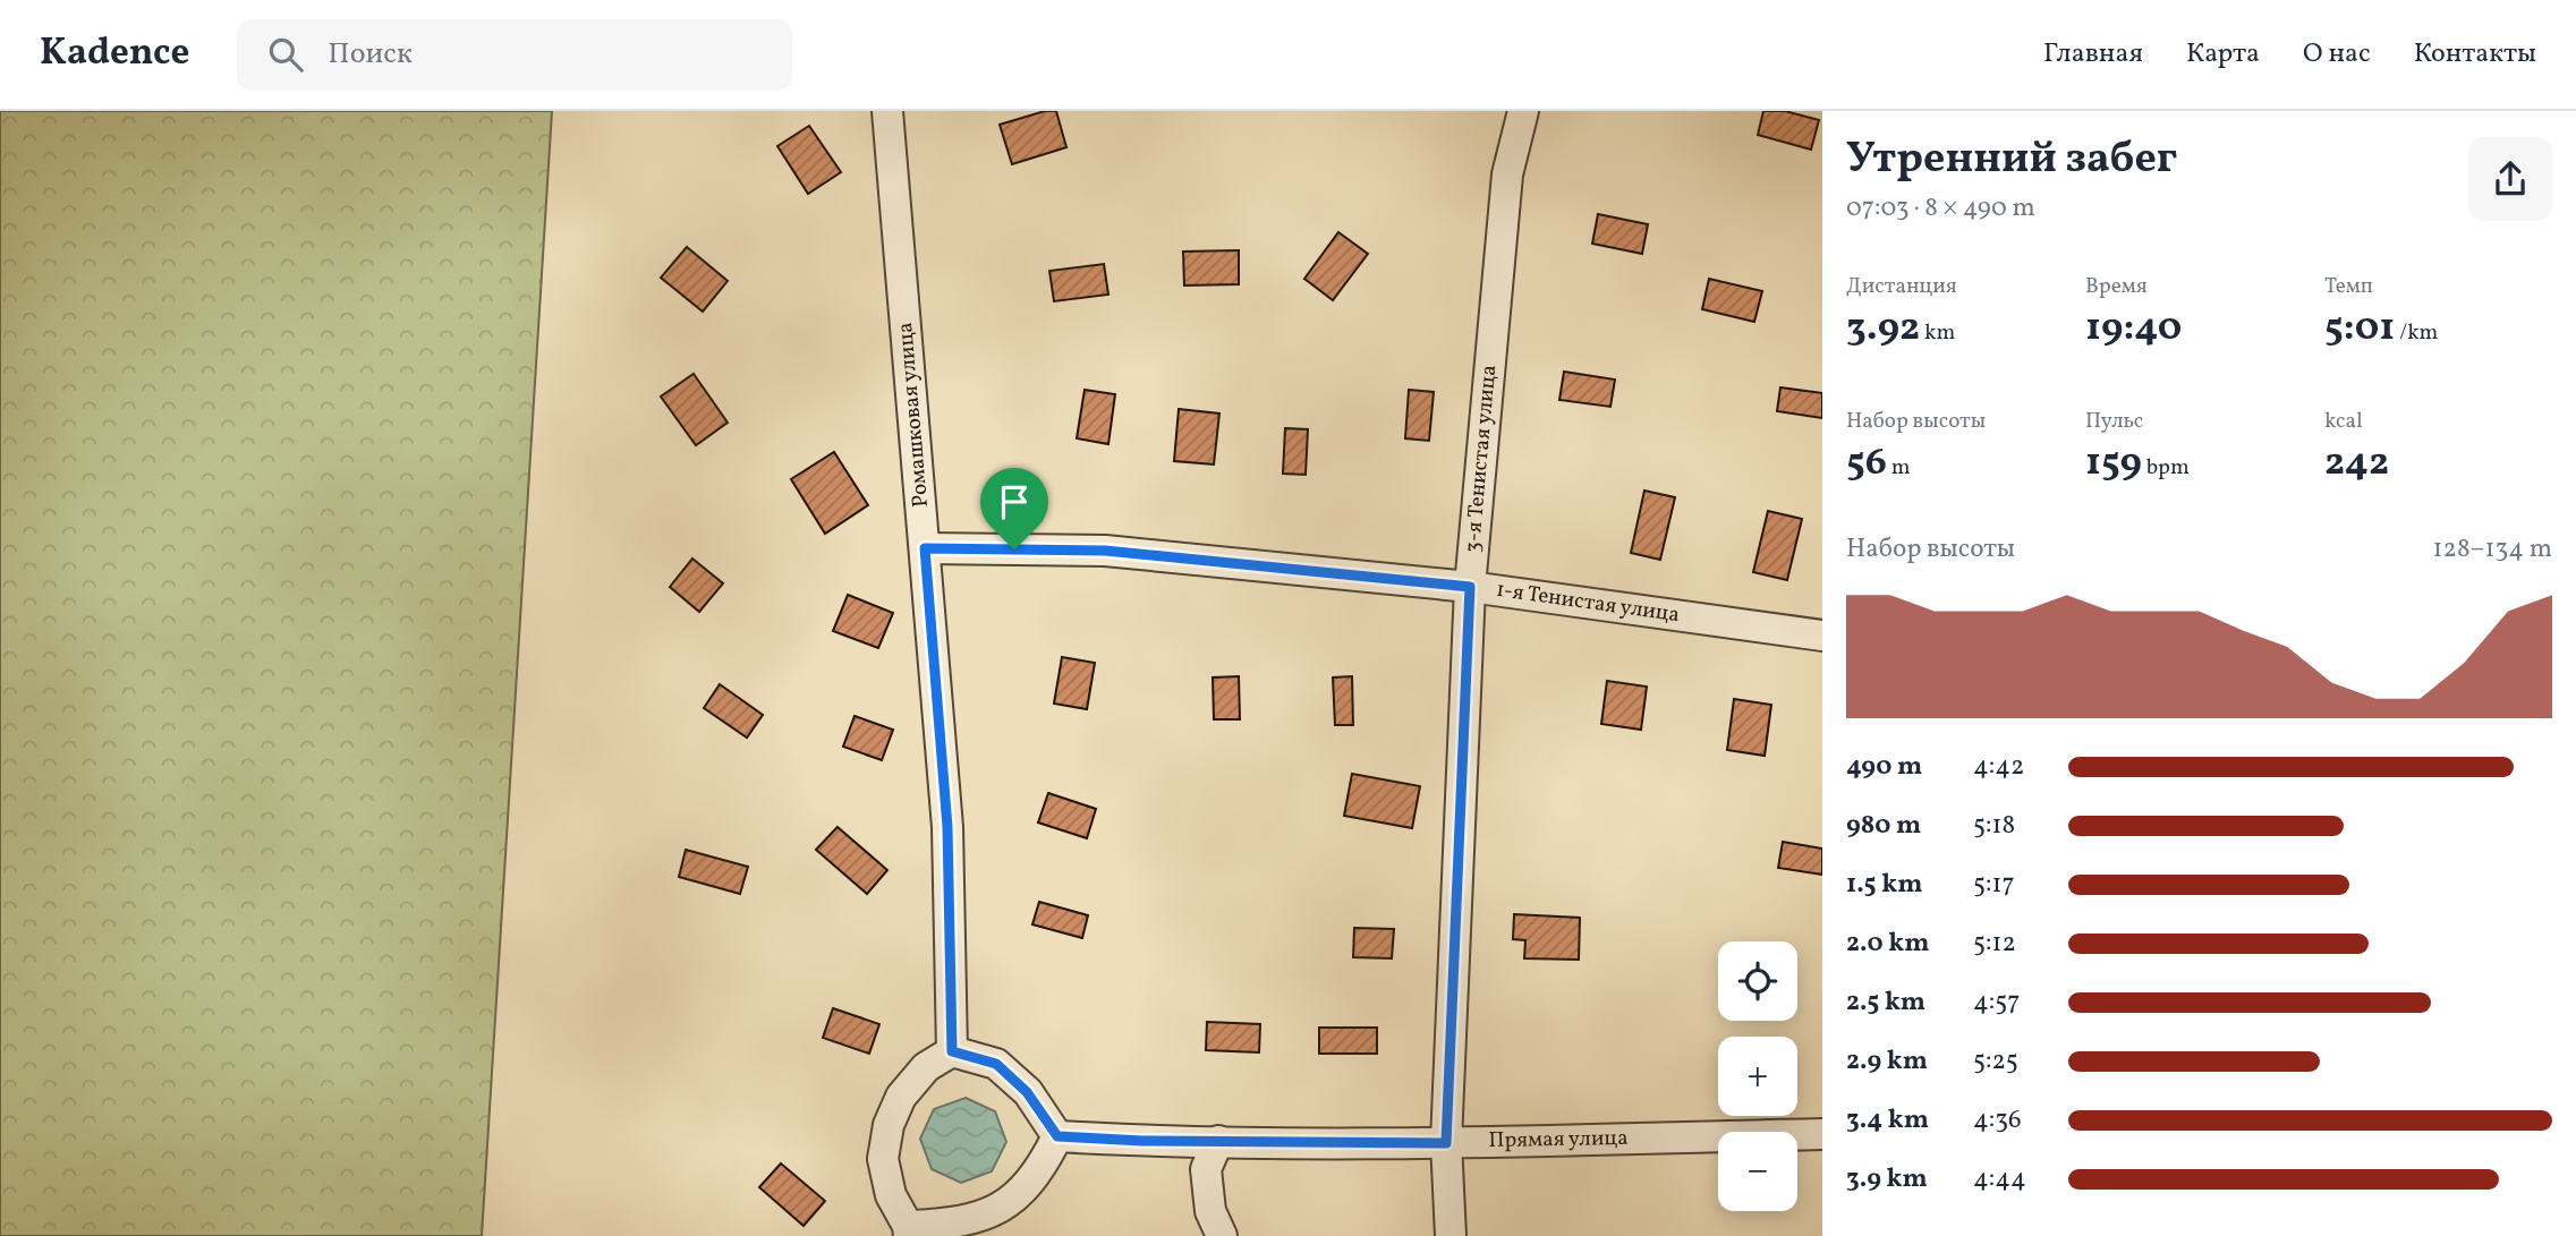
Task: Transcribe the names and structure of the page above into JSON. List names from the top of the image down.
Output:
{
  "streets": {
    "street": [
      "Ромашковая улица",
      "3-я Тенистая улица",
      "1-я Тенистая улица",
      "Прямая улица"
    ]
  },
  "crossings": [
    ["Ромашковая улица", "1-я Тенистая улица"],
    ["Ромашковая улица", "Прямая улица"],
    ["3-я Тенистая улица", "1-я Тенистая улица"],
    ["3-я Тенистая улица", "Прямая улица"]
  ],
  "page": {
    "header": "Kadence",
    "search": "Поиск",
    "nav": [
      "Главная",
      "Карта",
      "О нас",
      "Контакты"
    ],
    "heading": ["Утренний забег", "07:03 · 8 × 490 m"],
    "stats": [
      ["Дистанция", "3.92 km"],
      ["Время", "19:40"],
      ["Темп", "5:01 /km"],
      ["Набор высоты", "56 m"],
      ["Пульс", "159 bpm"],
      ["kcal", "242"]
    ],
    "chart": ["Набор высоты", "128–134 m"],
    "list": [
      {
        "name": "490 m",
        "note": "4:42"
      },
      {
        "name": "980 m",
        "note": "5:18"
      },
      {
        "name": "1.5 km",
        "note": "5:17"
      },
      {
        "name": "2.0 km",
        "note": "5:12"
      },
      {
        "name": "2.5 km",
        "note": "4:57"
      },
      {
        "name": "2.9 km",
        "note": "5:25"
      },
      {
        "name": "3.4 km",
        "note": "4:36"
      },
      {
        "name": "3.9 km",
        "note": "4:44"
      }
    ],
    "map_buttons": ["+", "−"]
  }
}
